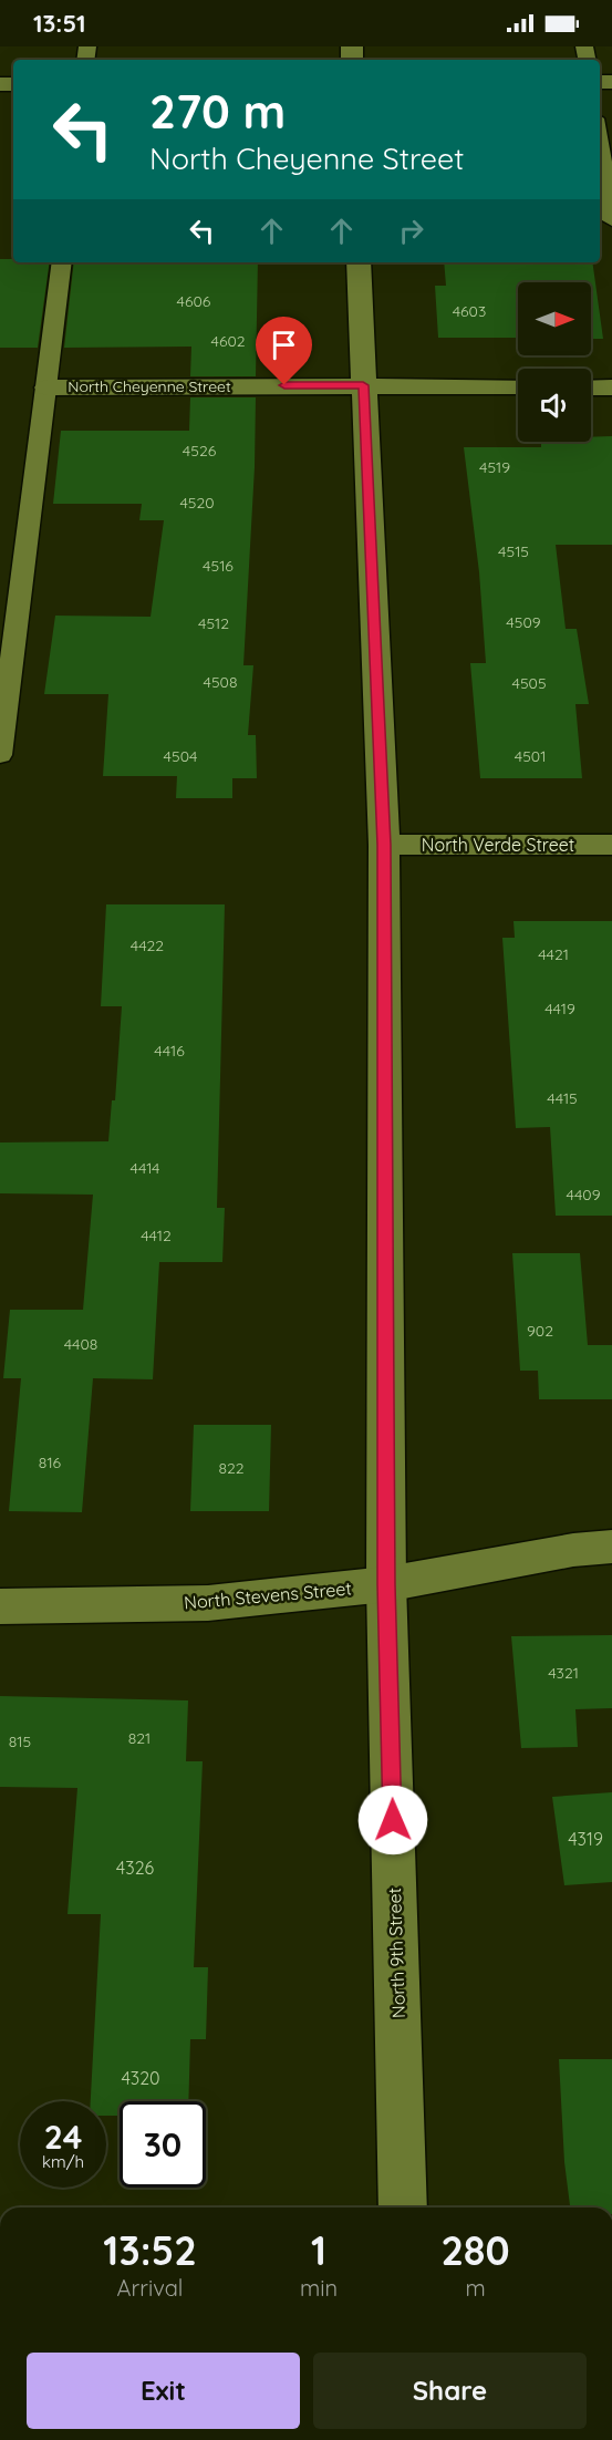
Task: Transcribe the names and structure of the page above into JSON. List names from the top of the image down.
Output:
{
  "streets": {
    "street": [
      "North Cheyenne Street",
      "North Verde Street",
      "North Stevens Street",
      "North 9th Street"
    ]
  },
  "crossings": [
    ["North Cheyenne Street", "North 9th Street"],
    ["North Verde Street", "North 9th Street"],
    ["North Stevens Street", "North 9th Street"]
  ],
  "house_numbers": [
    "4606",
    "4603",
    "4602",
    "4526",
    "4519",
    "4520",
    "4515",
    "4516",
    "4509",
    "4512",
    "4508",
    "4505",
    "4504",
    "4501",
    "4422",
    "4421",
    "4419",
    "4416",
    "4415",
    "4414",
    "4409",
    "4412",
    "902",
    "4408",
    "816",
    "822",
    "4321",
    "821",
    "815",
    "4319",
    "4326",
    "4320"
  ],
  "north": "right",
  "page": {
    "status": "13:51",
    "turn": ["270 m", "North Cheyenne Street"],
    "speed": "24 km/h",
    "limit": "30",
    "eta": [
      "13:52",
      "Arrival",
      "1",
      "min",
      "280",
      "m"
    ],
    "buttons": ["Exit", "Share"]
  }
}
